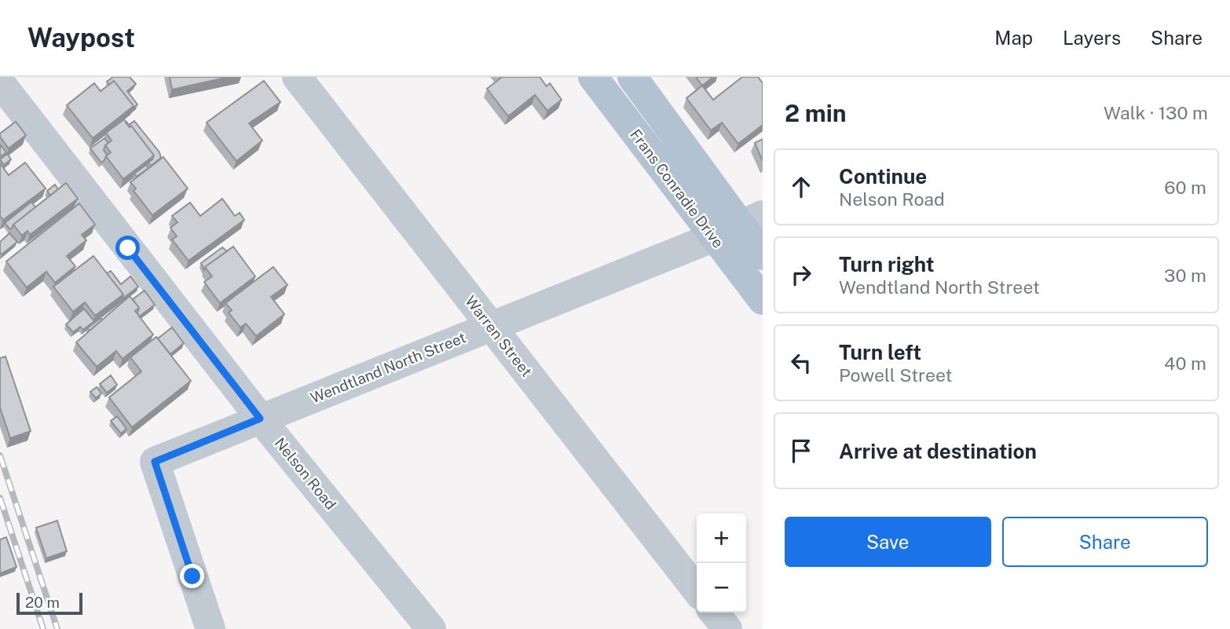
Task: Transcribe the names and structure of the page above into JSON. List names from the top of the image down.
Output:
{
  "streets": {
    "main road": ["Frans Conradie Drive"],
    "street": ["Warren Street", "Wendtland North Street", "Nelson Road"]
  },
  "crossings": [
    ["Frans Conradie Drive", "Wendtland North Street"],
    ["Warren Street", "Wendtland North Street"],
    ["Wendtland North Street", "Nelson Road"]
  ],
  "scale_bar": "20 m",
  "page": {
    "header": "Waypost",
    "nav": ["Map", "Layers", "Share"],
    "heading": ["2 min", "Walk · 130 m"],
    "list": [
      ["Continue", "Nelson Road", "60 m"],
      ["Turn right", "Wendtland North Street", "30 m"],
      ["Turn left", "Powell Street", "40 m"],
      "Arrive at destination"
    ],
    "buttons": ["Save", "Share"],
    "map_buttons": ["+", "−"],
    "scale": "20 m"
  }
}
